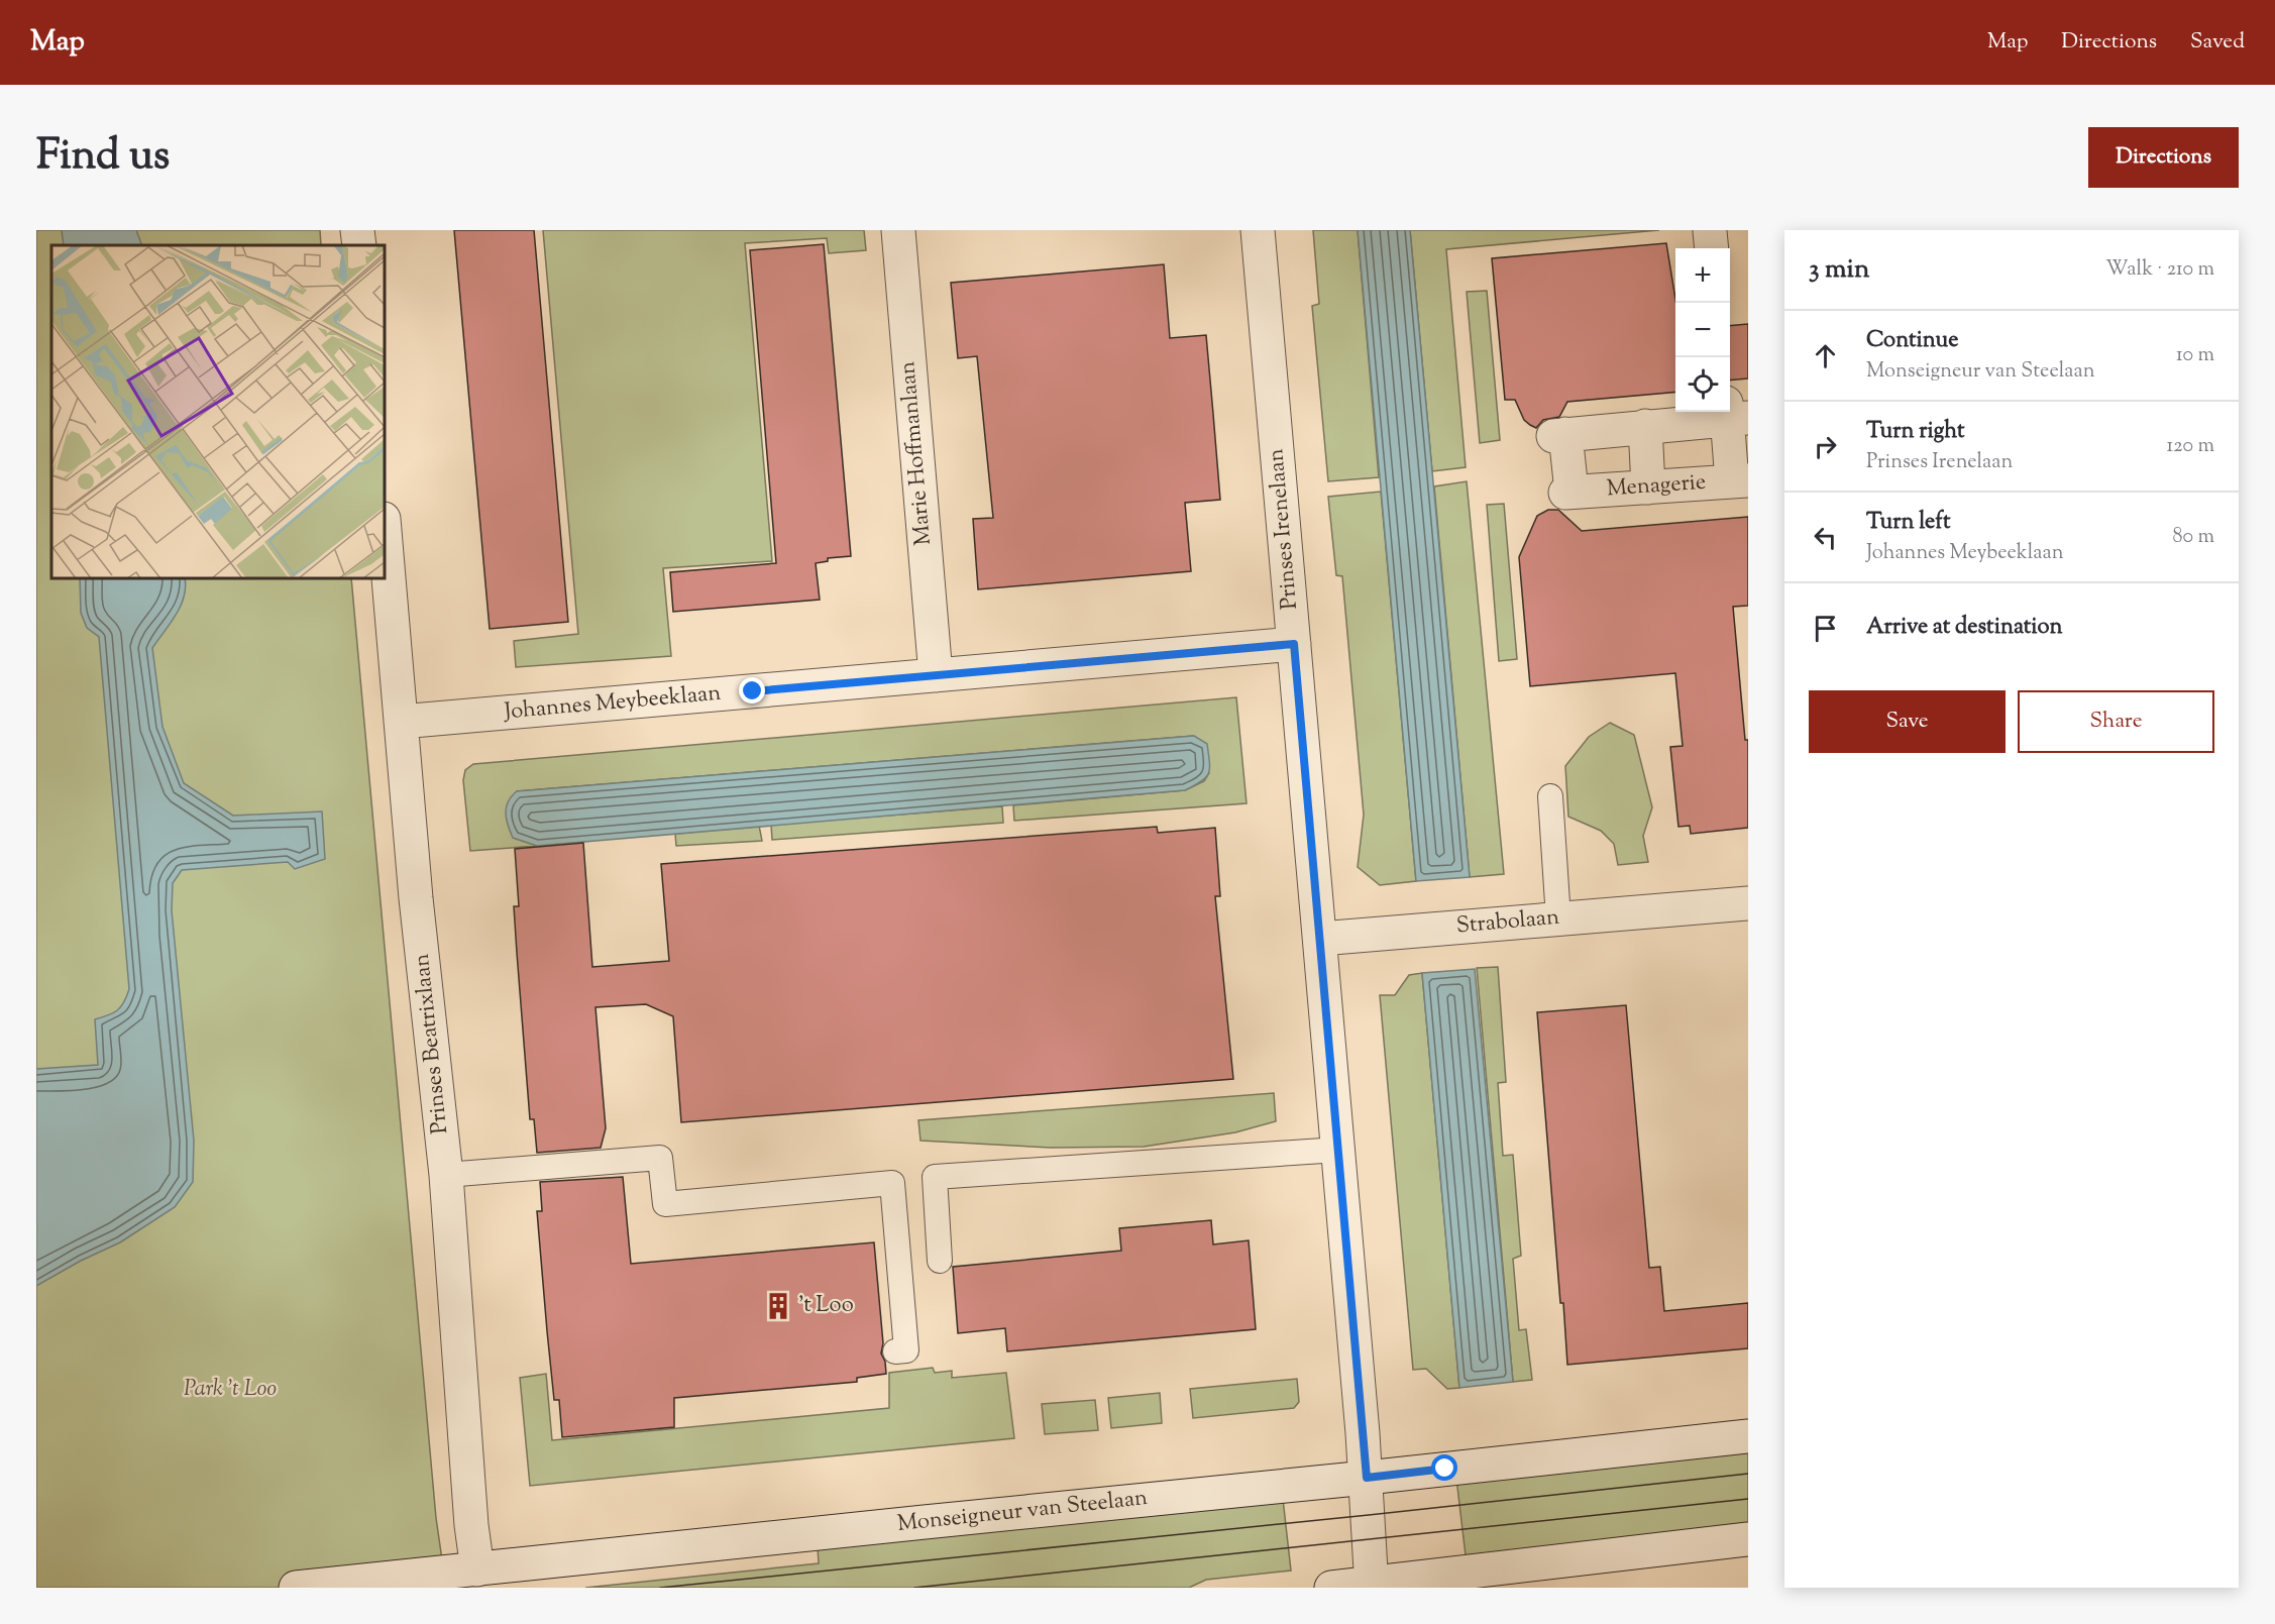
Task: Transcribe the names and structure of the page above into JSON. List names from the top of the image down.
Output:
{
  "streets": {
    "street": [
      "Marie Hoffmanlaan",
      "Menagerie",
      "Prinses Irenelaan",
      "Johannes Meybeeklaan",
      "Strabolaan",
      "Prinses Beatrixlaan",
      "Monseigneur van Steelaan"
    ]
  },
  "crossings": [
    ["Marie Hoffmanlaan", "Johannes Meybeeklaan"],
    ["Prinses Irenelaan", "Johannes Meybeeklaan"],
    ["Prinses Irenelaan", "Strabolaan"],
    ["Prinses Irenelaan", "Monseigneur van Steelaan"],
    ["Johannes Meybeeklaan", "Prinses Beatrixlaan"],
    ["Prinses Beatrixlaan", "Monseigneur van Steelaan"]
  ],
  "parks": ["Park 't Loo"],
  "places": {
    "building": ["'t Loo"]
  },
  "page": {
    "header": "Map",
    "nav": ["Map", "Directions", "Saved"],
    "title": "Find us",
    "buttons": [
      "Directions",
      ["Save", "Share"]
    ],
    "heading": ["3 min", "Walk · 210 m"],
    "map_buttons": ["+", "−"],
    "list": [
      ["Continue", "Monseigneur van Steelaan", "10 m"],
      ["Turn right", "Prinses Irenelaan", "120 m"],
      ["Turn left", "Johannes Meybeeklaan", "80 m"],
      "Arrive at destination"
    ]
  }
}
